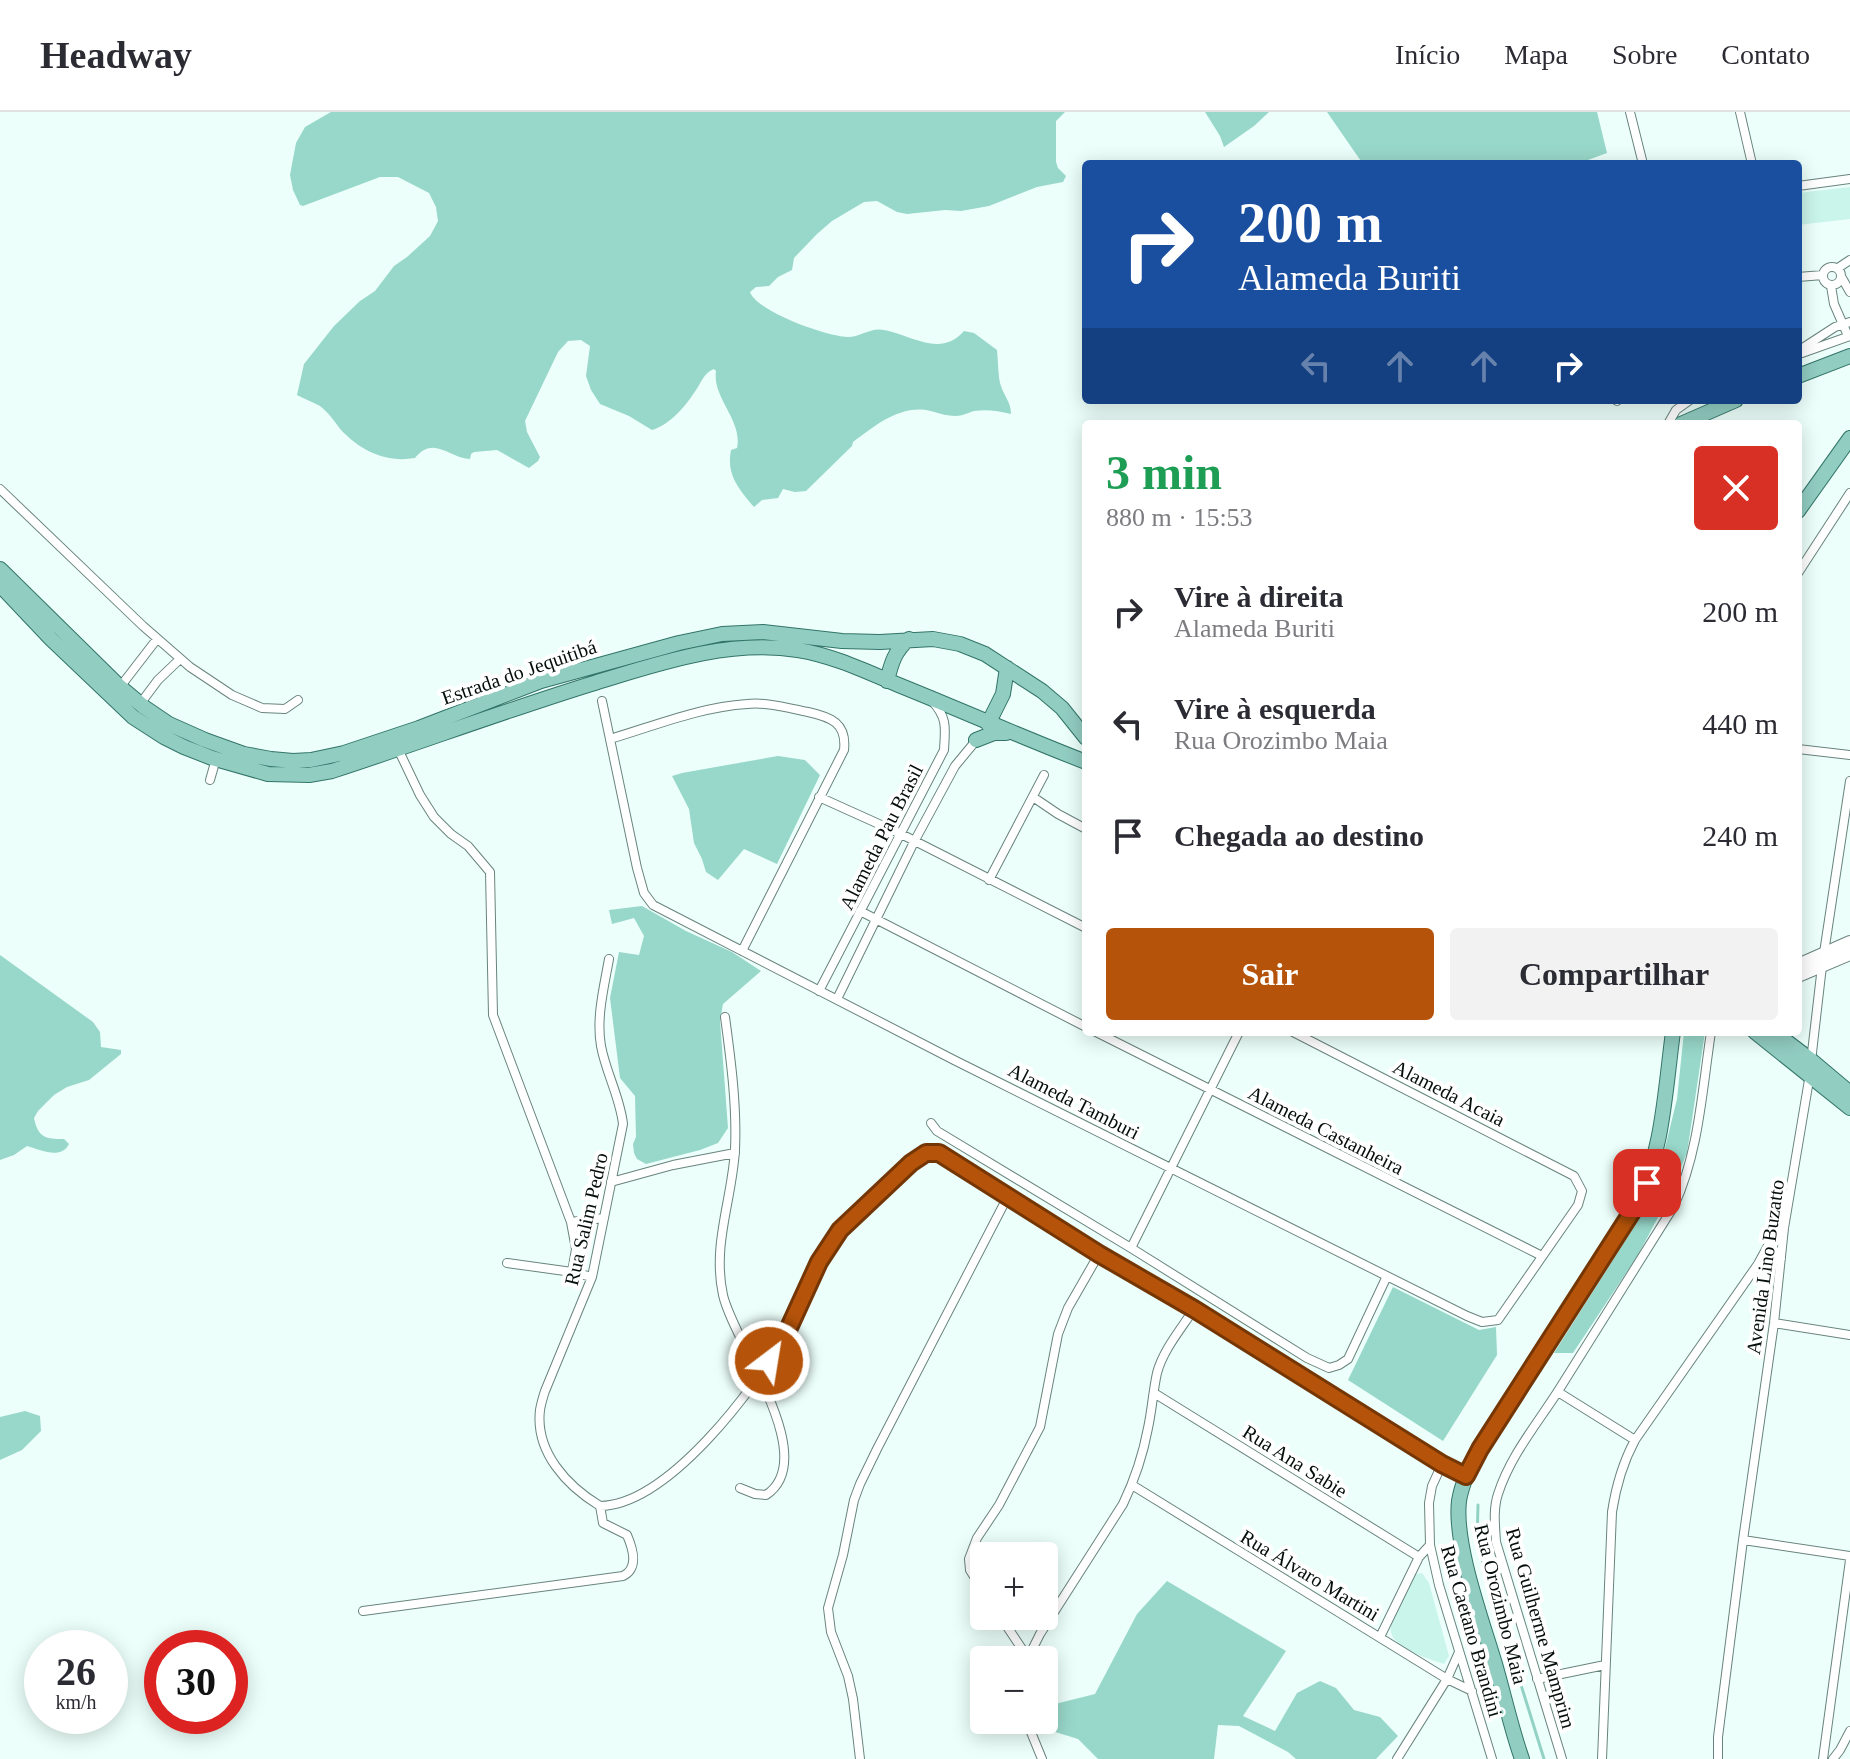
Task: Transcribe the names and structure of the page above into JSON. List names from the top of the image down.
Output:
{
  "streets": {
    "main road": ["Estrada do Jequitibá", "Rua Orozimbo Maia"],
    "street": [
      "Alameda Pau Brasil",
      "Alameda Acaia",
      "Alameda Tamburi",
      "Alameda Castanheira",
      "Rua Salim Pedro",
      "Avenida Lino Buzatto",
      "Rua Ana Sabie",
      "Rua Álvaro Martini",
      "Rua Guilherme Mamprim",
      "Rua Caetano Brandini"
    ]
  },
  "crossings": [
    ["Estrada do Jequitibá", "Alameda Pau Brasil"],
    ["Alameda Pau Brasil", "Alameda Tamburi"],
    ["Alameda Acaia", "Alameda Tamburi"],
    ["Alameda Acaia", "Alameda Castanheira"],
    ["Alameda Tamburi", "Alameda Castanheira"],
    ["Rua Álvaro Martini", "Rua Caetano Brandini"]
  ],
  "page": {
    "header": "Headway",
    "nav": [
      "Início",
      "Mapa",
      "Sobre",
      "Contato"
    ],
    "turn": ["200 m", "Alameda Buriti"],
    "heading": ["3 min", "880 m · 15:53"],
    "list": [
      {
        "name": "Vire à direita",
        "note": "Alameda Buriti",
        "value": "200 m"
      },
      {
        "name": "Vire à esquerda",
        "note": "Rua Orozimbo Maia",
        "value": "440 m"
      },
      {
        "name": "Chegada ao destino",
        "value": "240 m"
      }
    ],
    "buttons": ["Sair", "Compartilhar"],
    "map_buttons": ["+", "−"],
    "speed": "26 km/h",
    "limit": "30"
  }
}
